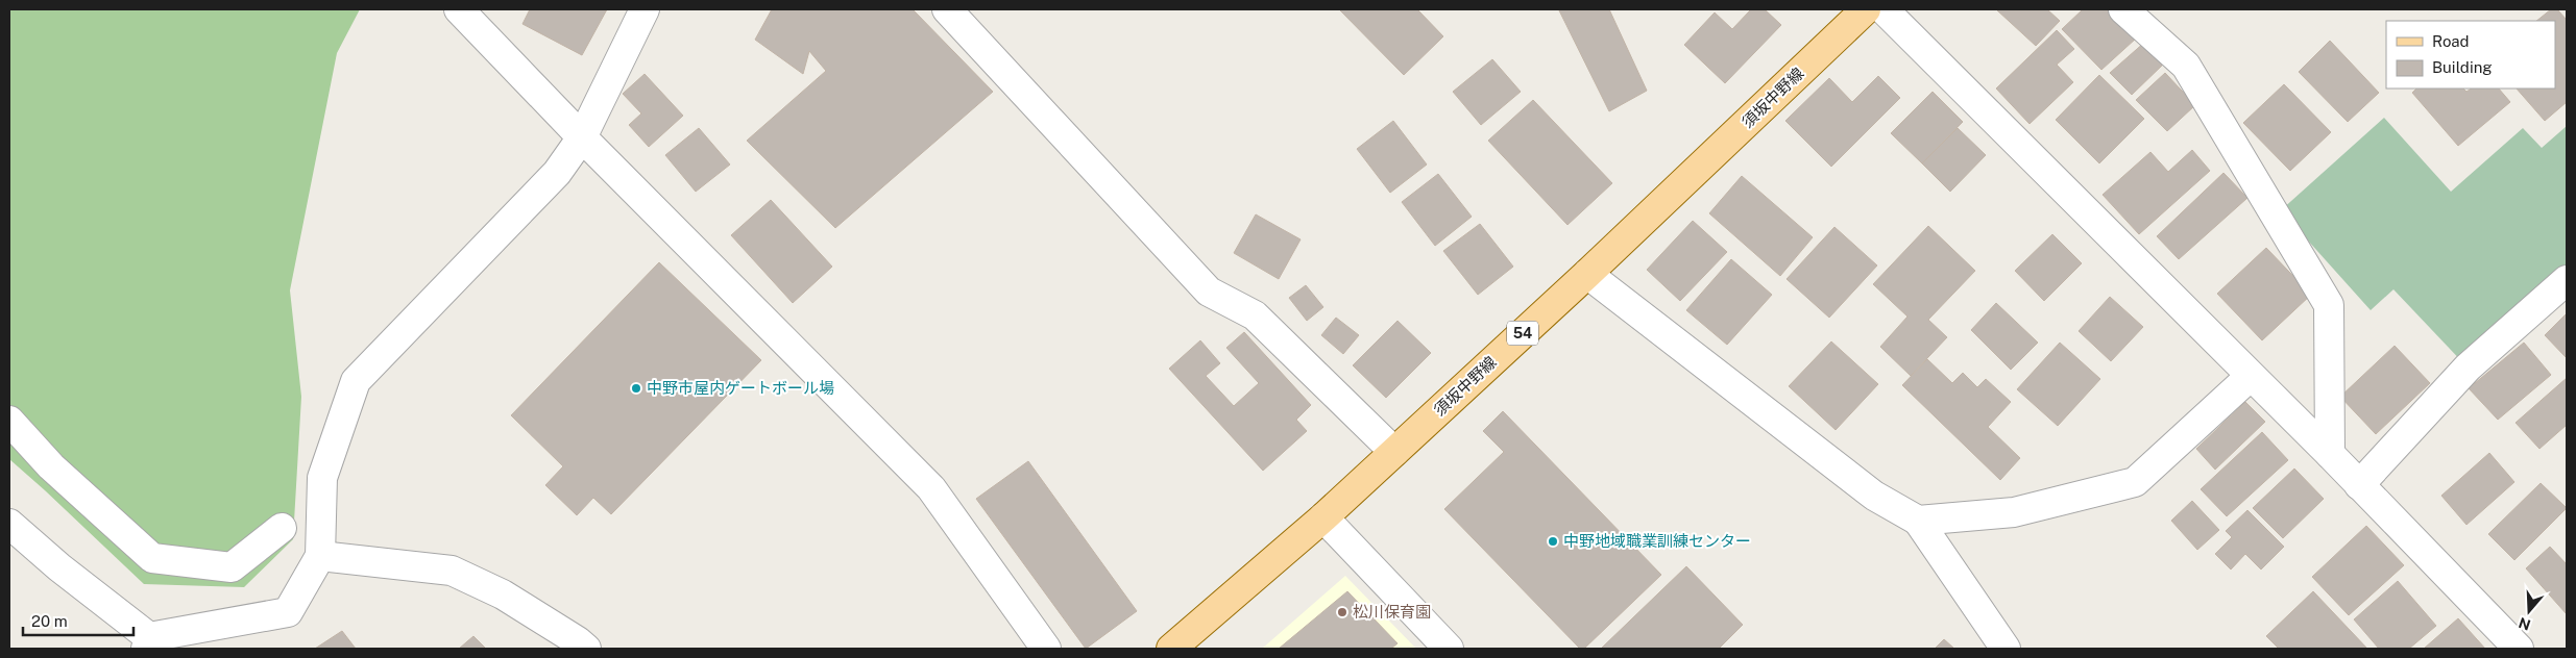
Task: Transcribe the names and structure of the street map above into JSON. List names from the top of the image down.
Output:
{
  "streets": {
    "main road": ["須坂中野線", "54"]
  },
  "places": ["中野市屋内ゲートボール場", "中野地域職業訓練センター", "松川保育園"],
  "legend": ["Road", "Building"],
  "scale_bar": "20 m",
  "north": "bottom"
}
